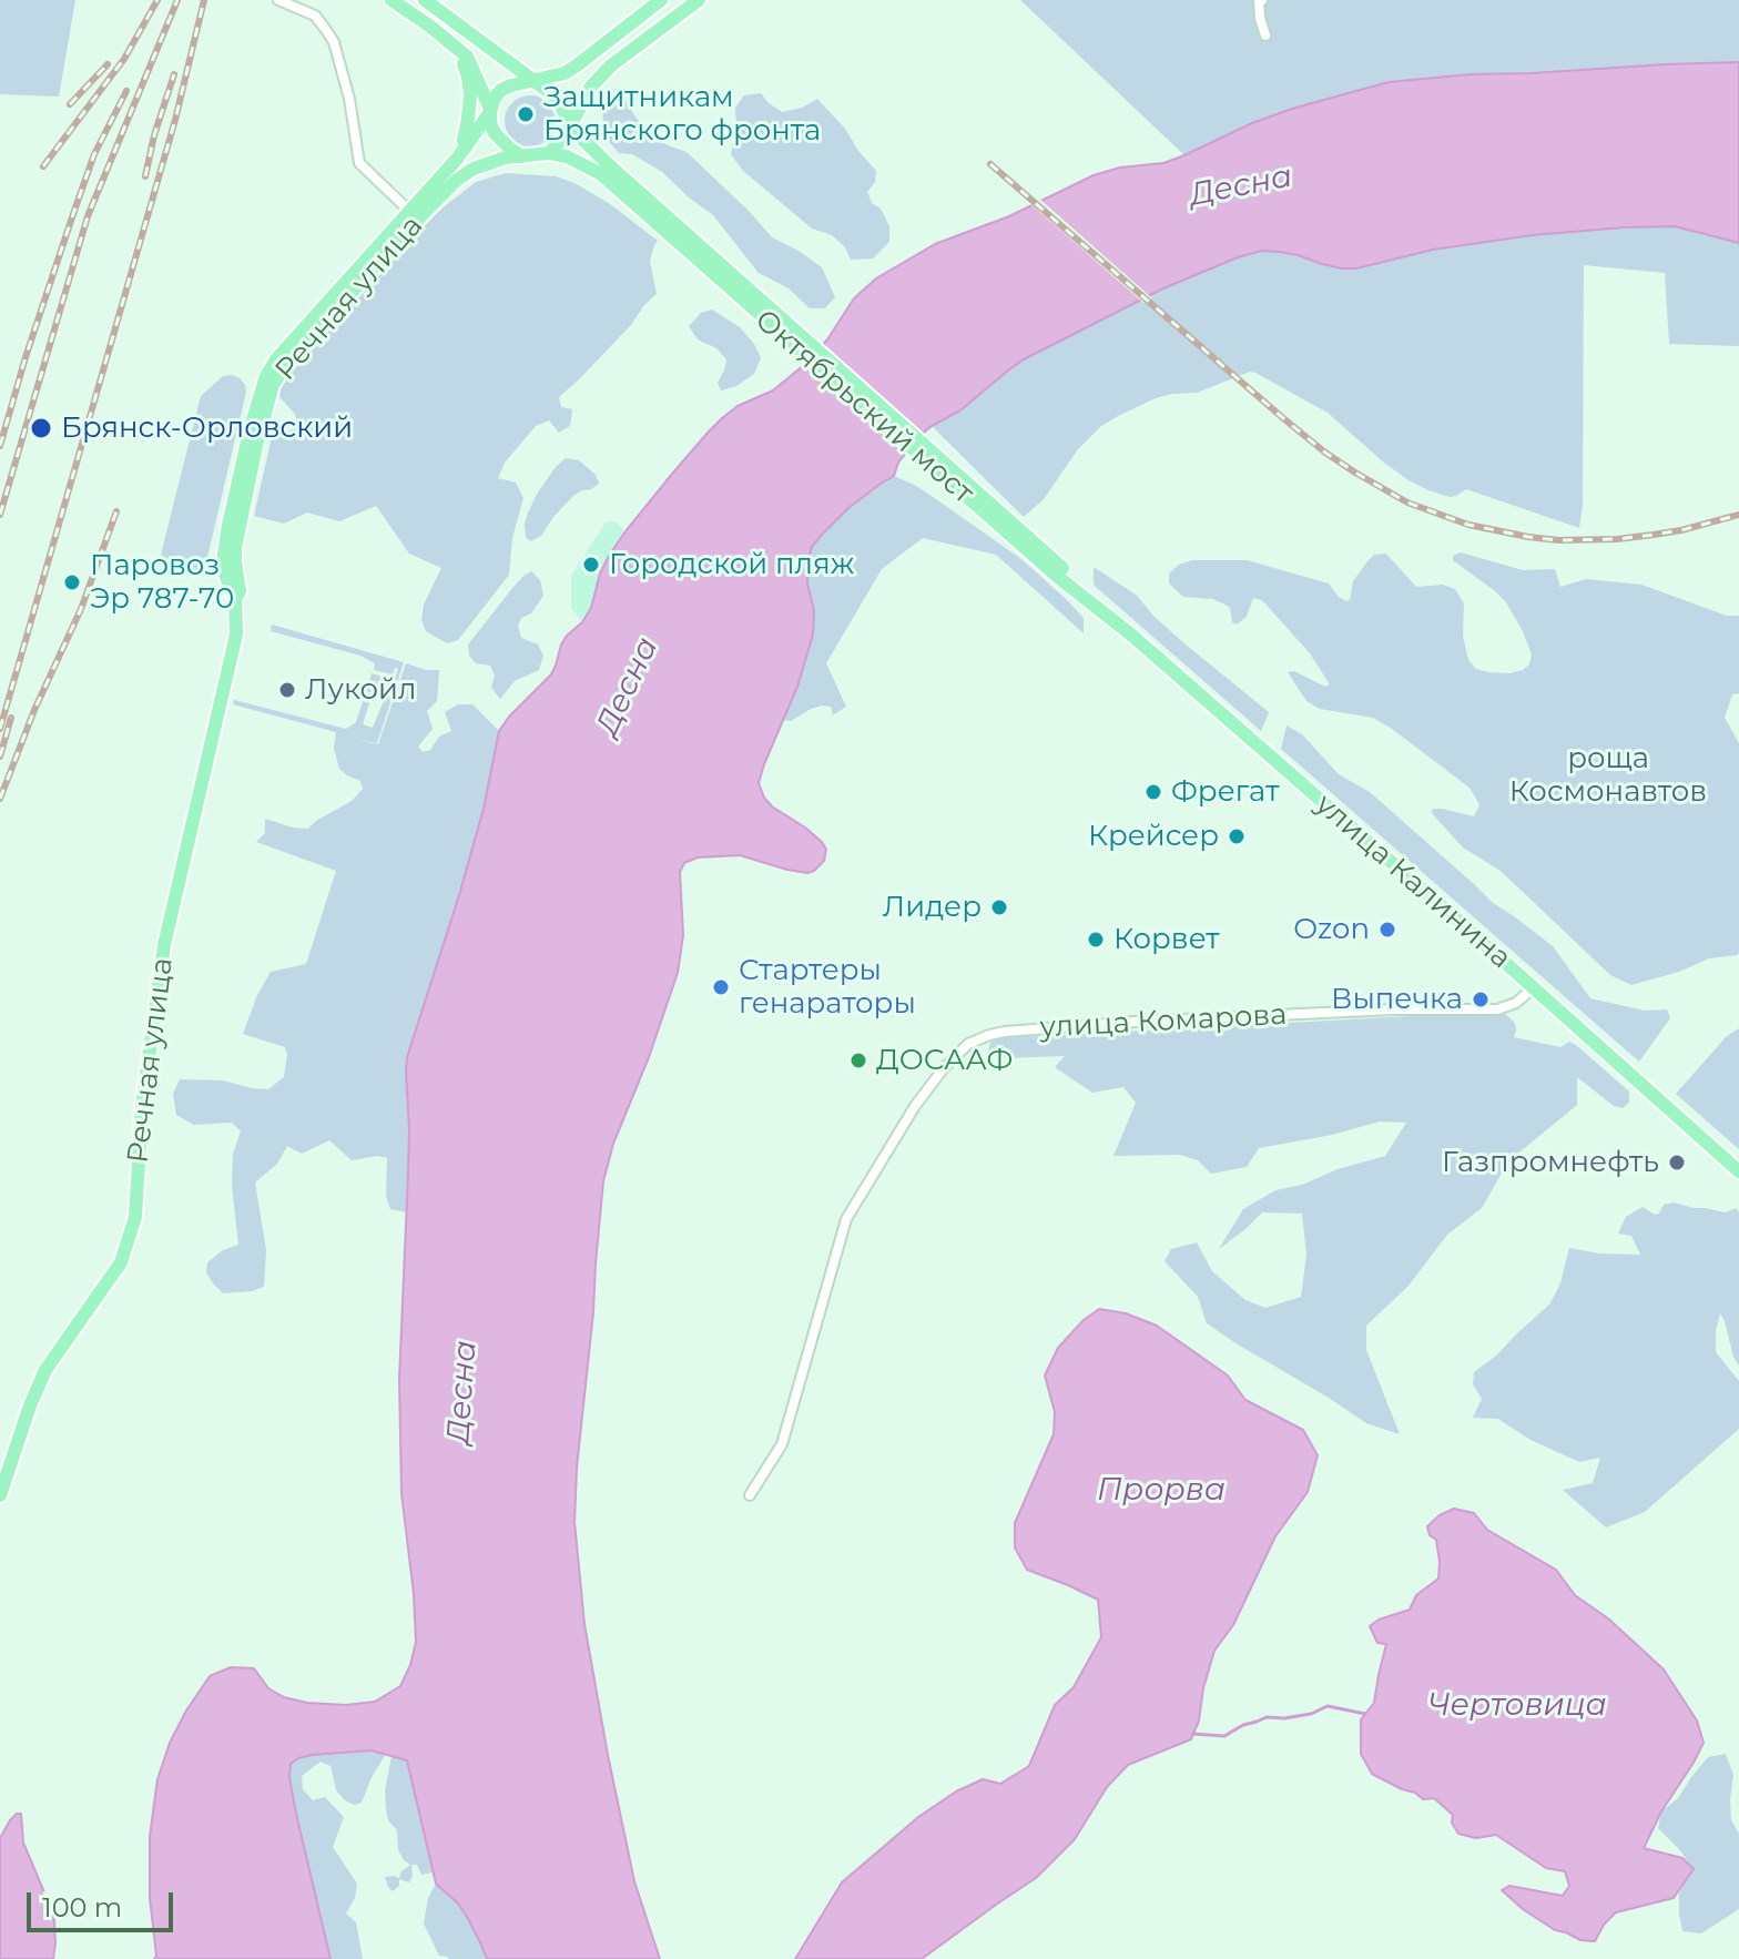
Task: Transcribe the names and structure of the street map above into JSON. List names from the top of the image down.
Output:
{
  "streets": {
    "main road": ["Речная улица", "Октябрьский мост", "улица Калинина"],
    "street": ["улица Комарова"]
  },
  "crossings": [
    ["Октябрьский мост", "улица Калинина"],
    ["улица Калинина", "улица Комарова"]
  ],
  "water": ["Десна", "Прорва", "Чертовица"],
  "parks": ["роща Космонавтов"],
  "places": [
    "Защитникам Брянского фронта",
    "Брянск-Орловский",
    "Городской пляж",
    "Паровоз Эр 787-70",
    "Лукойл",
    "Фрегат",
    "Крейсер",
    "Лидер",
    "Ozon",
    "Корвет",
    "Стартеры генараторы",
    "Выпечка",
    "ДОСААФ",
    "Газпромнефть"
  ],
  "scale_bar": "100 m"
}
